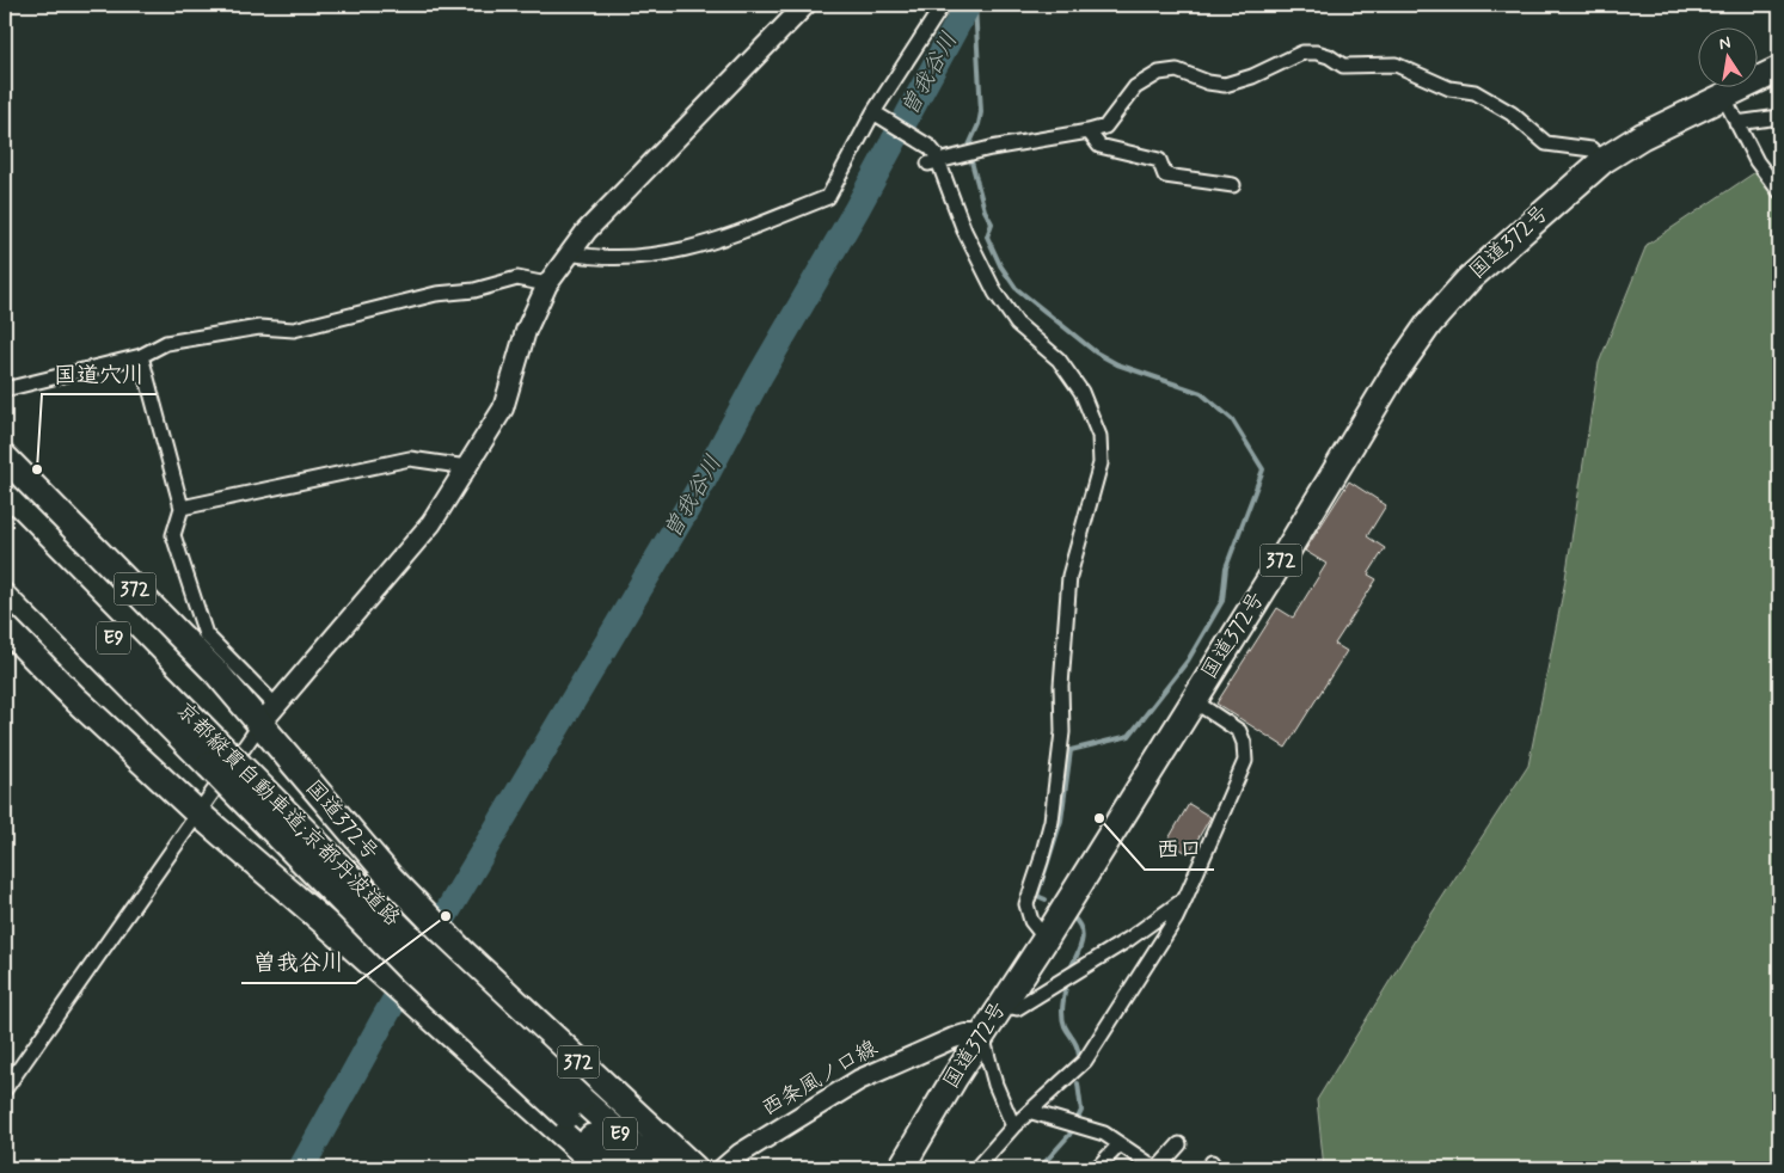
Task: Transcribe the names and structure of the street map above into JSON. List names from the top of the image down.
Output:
{
  "streets": {
    "highway": [
      "国道372号",
      "372",
      "E9",
      "京都縦貫自動車道;京都丹波道路"
    ],
    "street": ["西条風ノ口線"]
  },
  "crossings": [
    ["国道372号", "西条風ノ口線"]
  ],
  "water": ["曽我谷川"],
  "places": ["国道穴川", "西口", "曽我谷川"],
  "north": "top"
}
